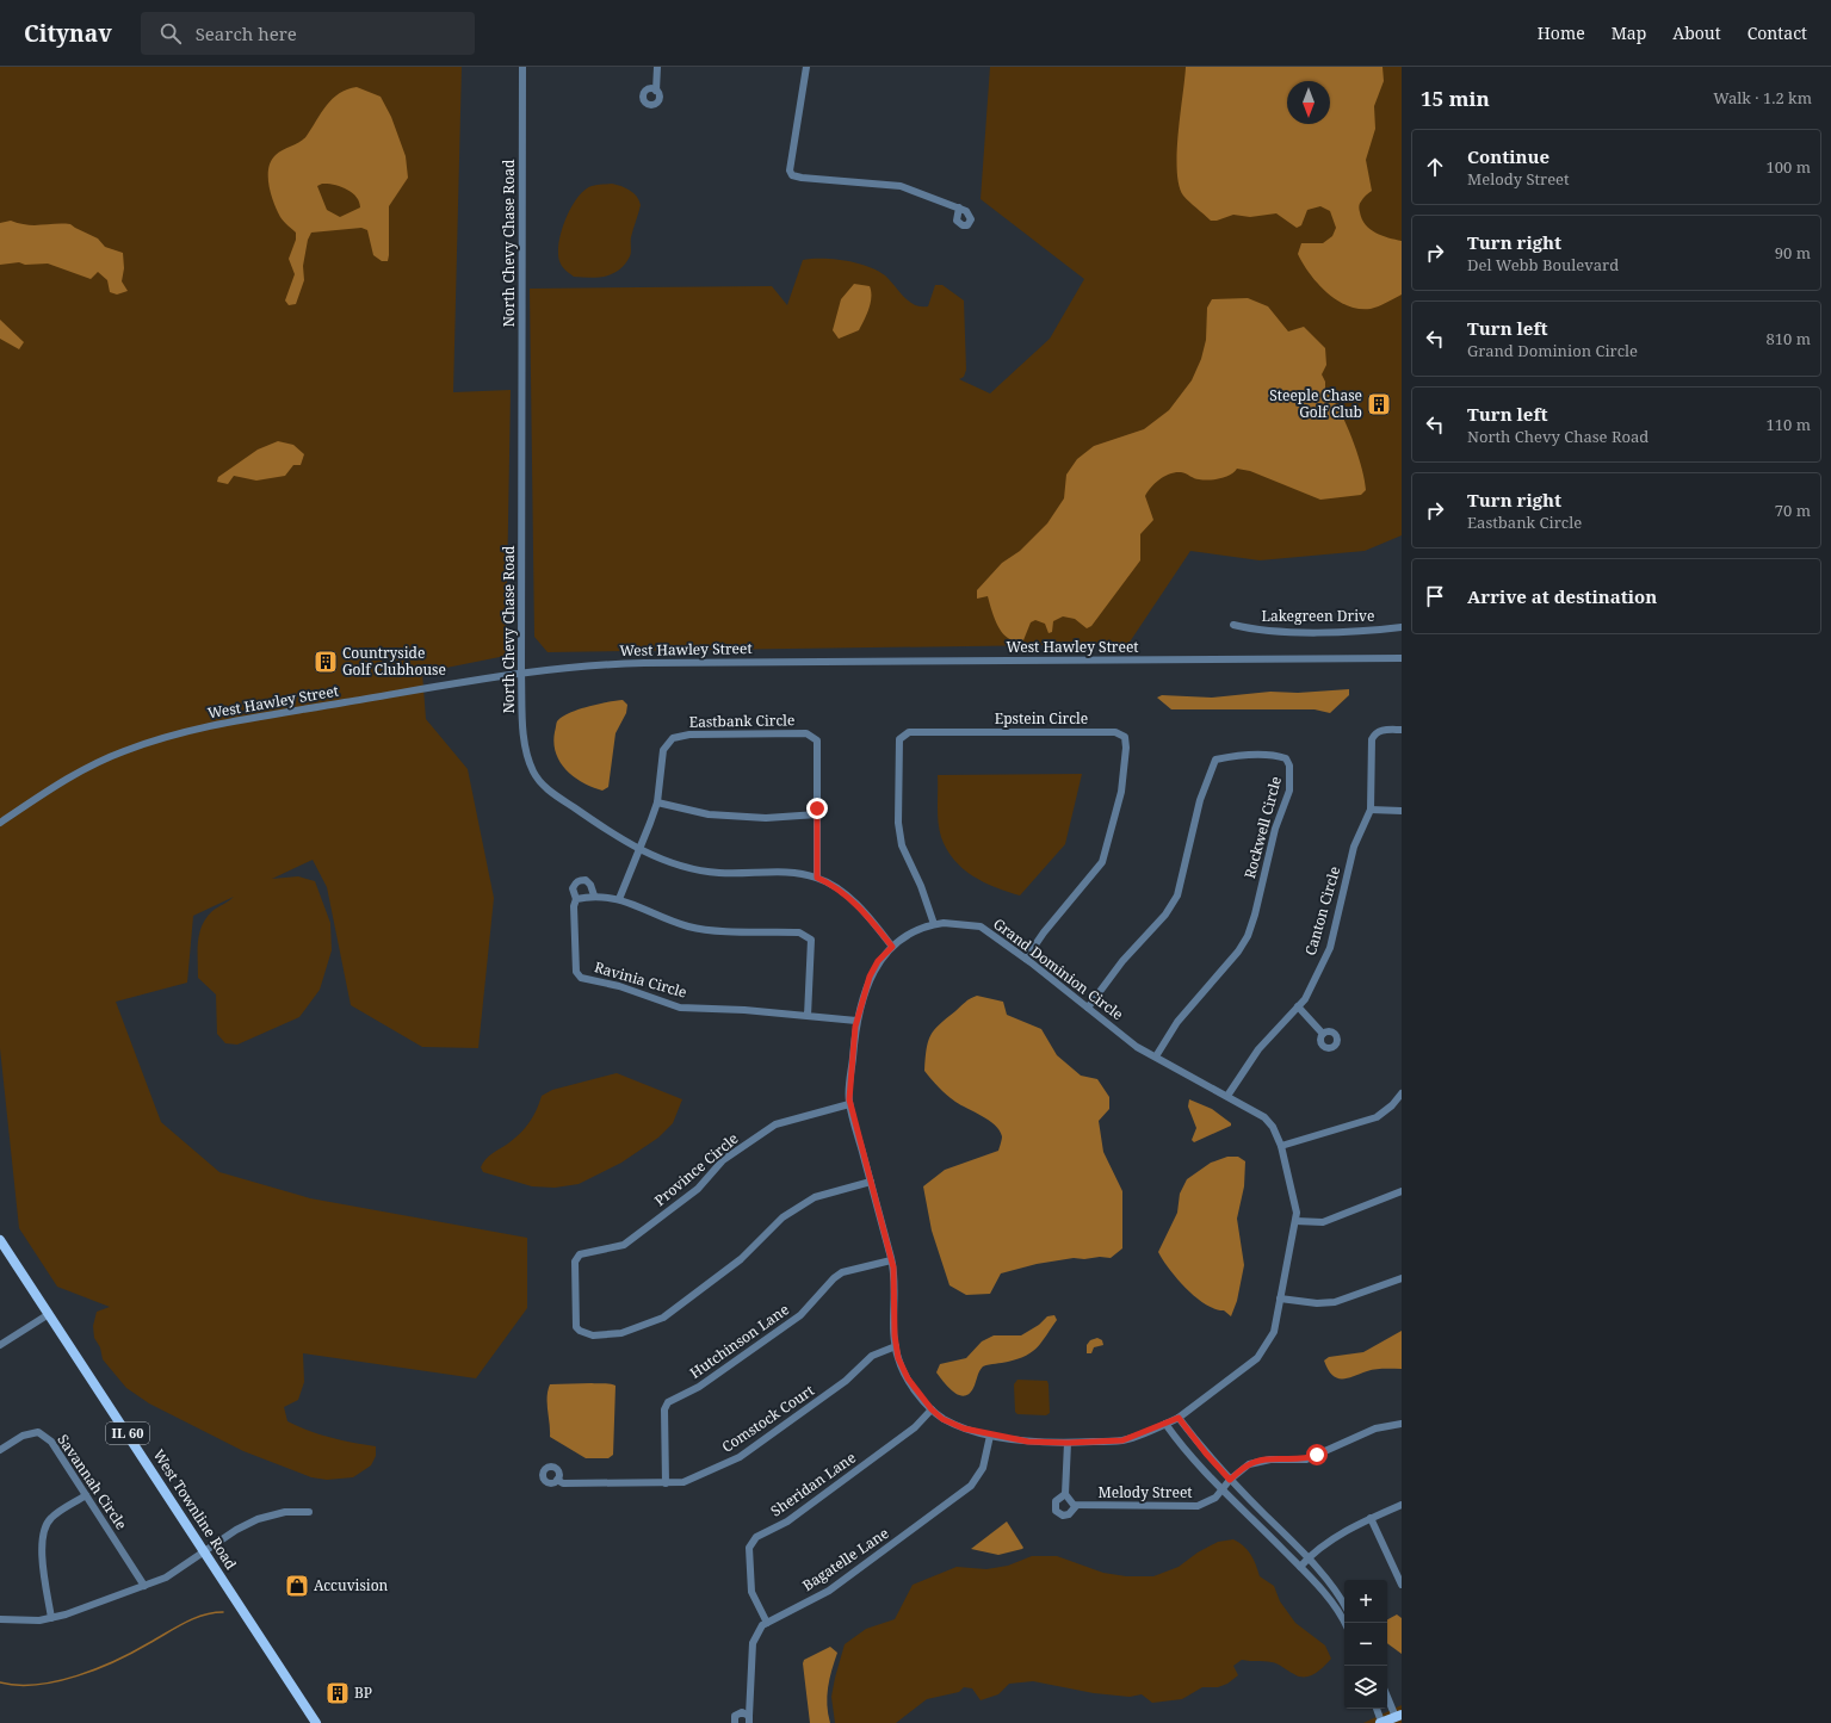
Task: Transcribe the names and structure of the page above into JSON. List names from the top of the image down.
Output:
{
  "streets": {
    "main road": ["IL 60", "West Townline Road"],
    "street": [
      "North Chevy Chase Road",
      "Lakegreen Drive",
      "West Hawley Street",
      "Epstein Circle",
      "Eastbank Circle",
      "Rockwell Circle",
      "Canton Circle",
      "Grand Dominion Circle",
      "Ravinia Circle",
      "Province Circle",
      "Hutchinson Lane",
      "Comstock Court",
      "Savannah Circle",
      "Sheridan Lane",
      "Melody Street",
      "Bagatelle Lane"
    ]
  },
  "crossings": [
    ["North Chevy Chase Road", "West Hawley Street"],
    ["North Chevy Chase Road", "Eastbank Circle"],
    ["North Chevy Chase Road", "Grand Dominion Circle"],
    ["Epstein Circle", "Grand Dominion Circle"],
    ["Rockwell Circle", "Grand Dominion Circle"],
    ["Canton Circle", "Grand Dominion Circle"],
    ["Grand Dominion Circle", "Ravinia Circle"],
    ["Grand Dominion Circle", "Province Circle"],
    ["Grand Dominion Circle", "Hutchinson Lane"],
    ["Grand Dominion Circle", "Comstock Court"],
    ["Grand Dominion Circle", "Sheridan Lane"],
    ["Grand Dominion Circle", "Bagatelle Lane"],
    ["Hutchinson Lane", "Comstock Court"],
    ["Sheridan Lane", "Bagatelle Lane"]
  ],
  "places": {
    "building": ["Steeple Chase Golf Club", "Countryside Golf Clubhouse", "BP"],
    "shop": ["Accuvision"]
  },
  "north": "bottom",
  "page": {
    "header": "Citynav",
    "search": "Search here",
    "nav": [
      "Home",
      "Map",
      "About",
      "Contact"
    ],
    "heading": ["15 min", "Walk · 1.2 km"],
    "list": [
      ["Continue", "Melody Street", "100 m"],
      ["Turn right", "Del Webb Boulevard", "90 m"],
      ["Turn left", "Grand Dominion Circle", "810 m"],
      ["Turn left", "North Chevy Chase Road", "110 m"],
      ["Turn right", "Eastbank Circle", "70 m"],
      "Arrive at destination"
    ],
    "map_buttons": ["+", "−"]
  }
}
